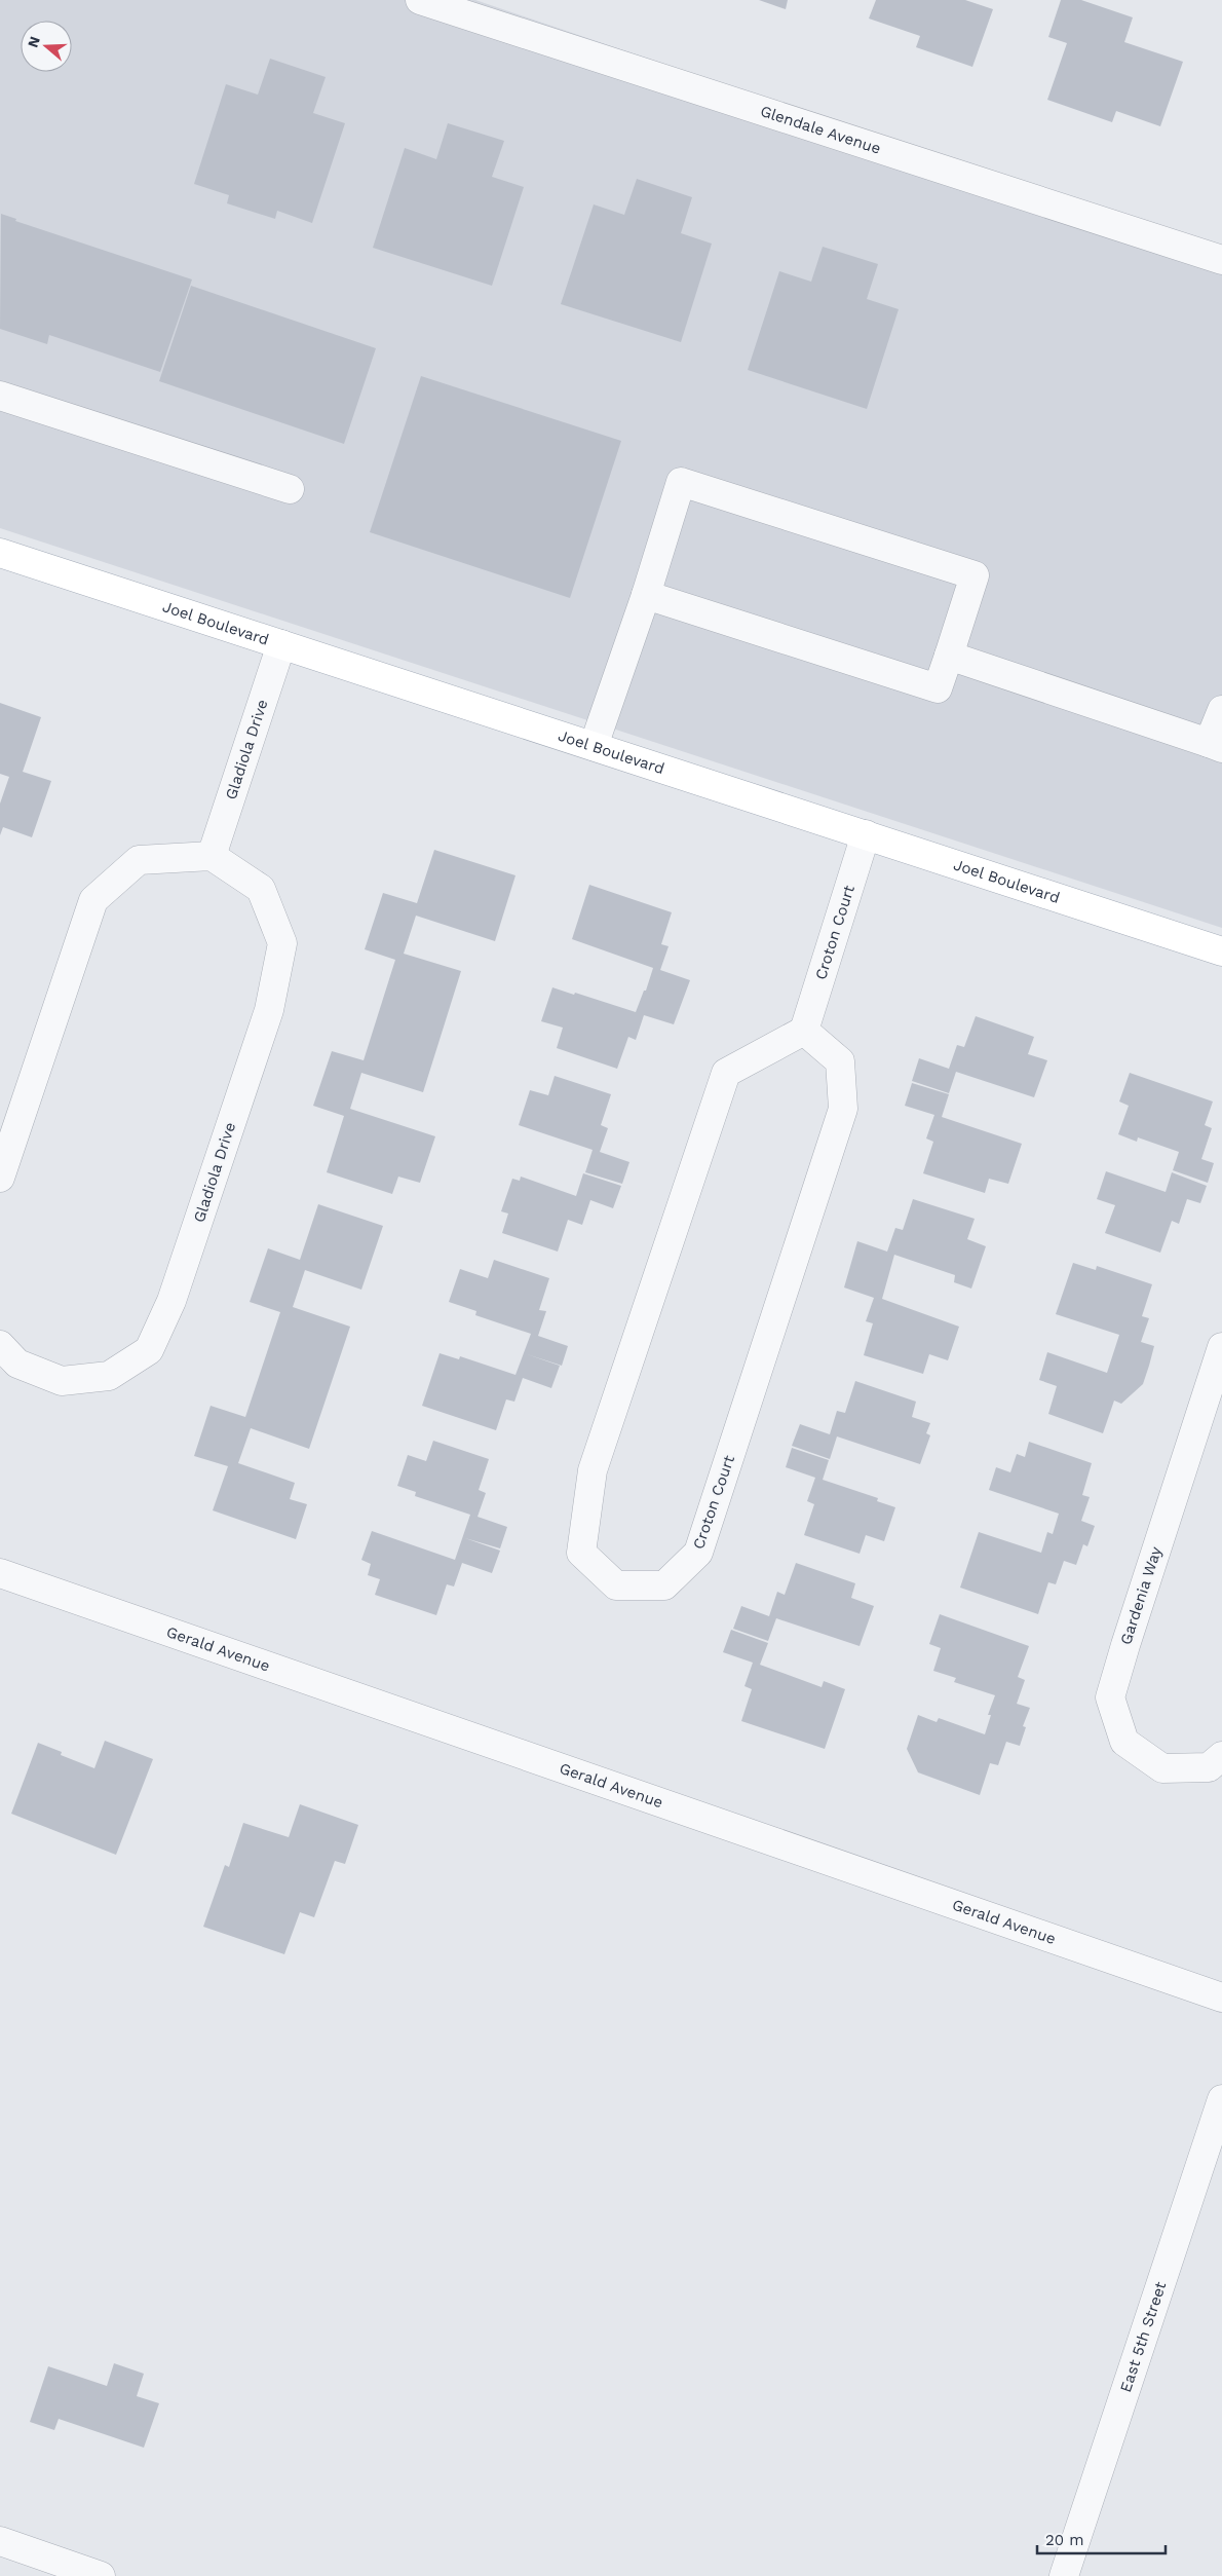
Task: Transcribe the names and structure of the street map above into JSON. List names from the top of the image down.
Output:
{
  "streets": {
    "main road": ["Joel Boulevard"],
    "street": [
      "Glendale Avenue",
      "Gladiola Drive",
      "Croton Court",
      "Gardenia Way",
      "Gerald Avenue",
      "East 5th Street"
    ]
  },
  "crossings": [
    ["Joel Boulevard", "Gladiola Drive"],
    ["Joel Boulevard", "Croton Court"]
  ],
  "scale_bar": "20 m",
  "north": "left"
}
